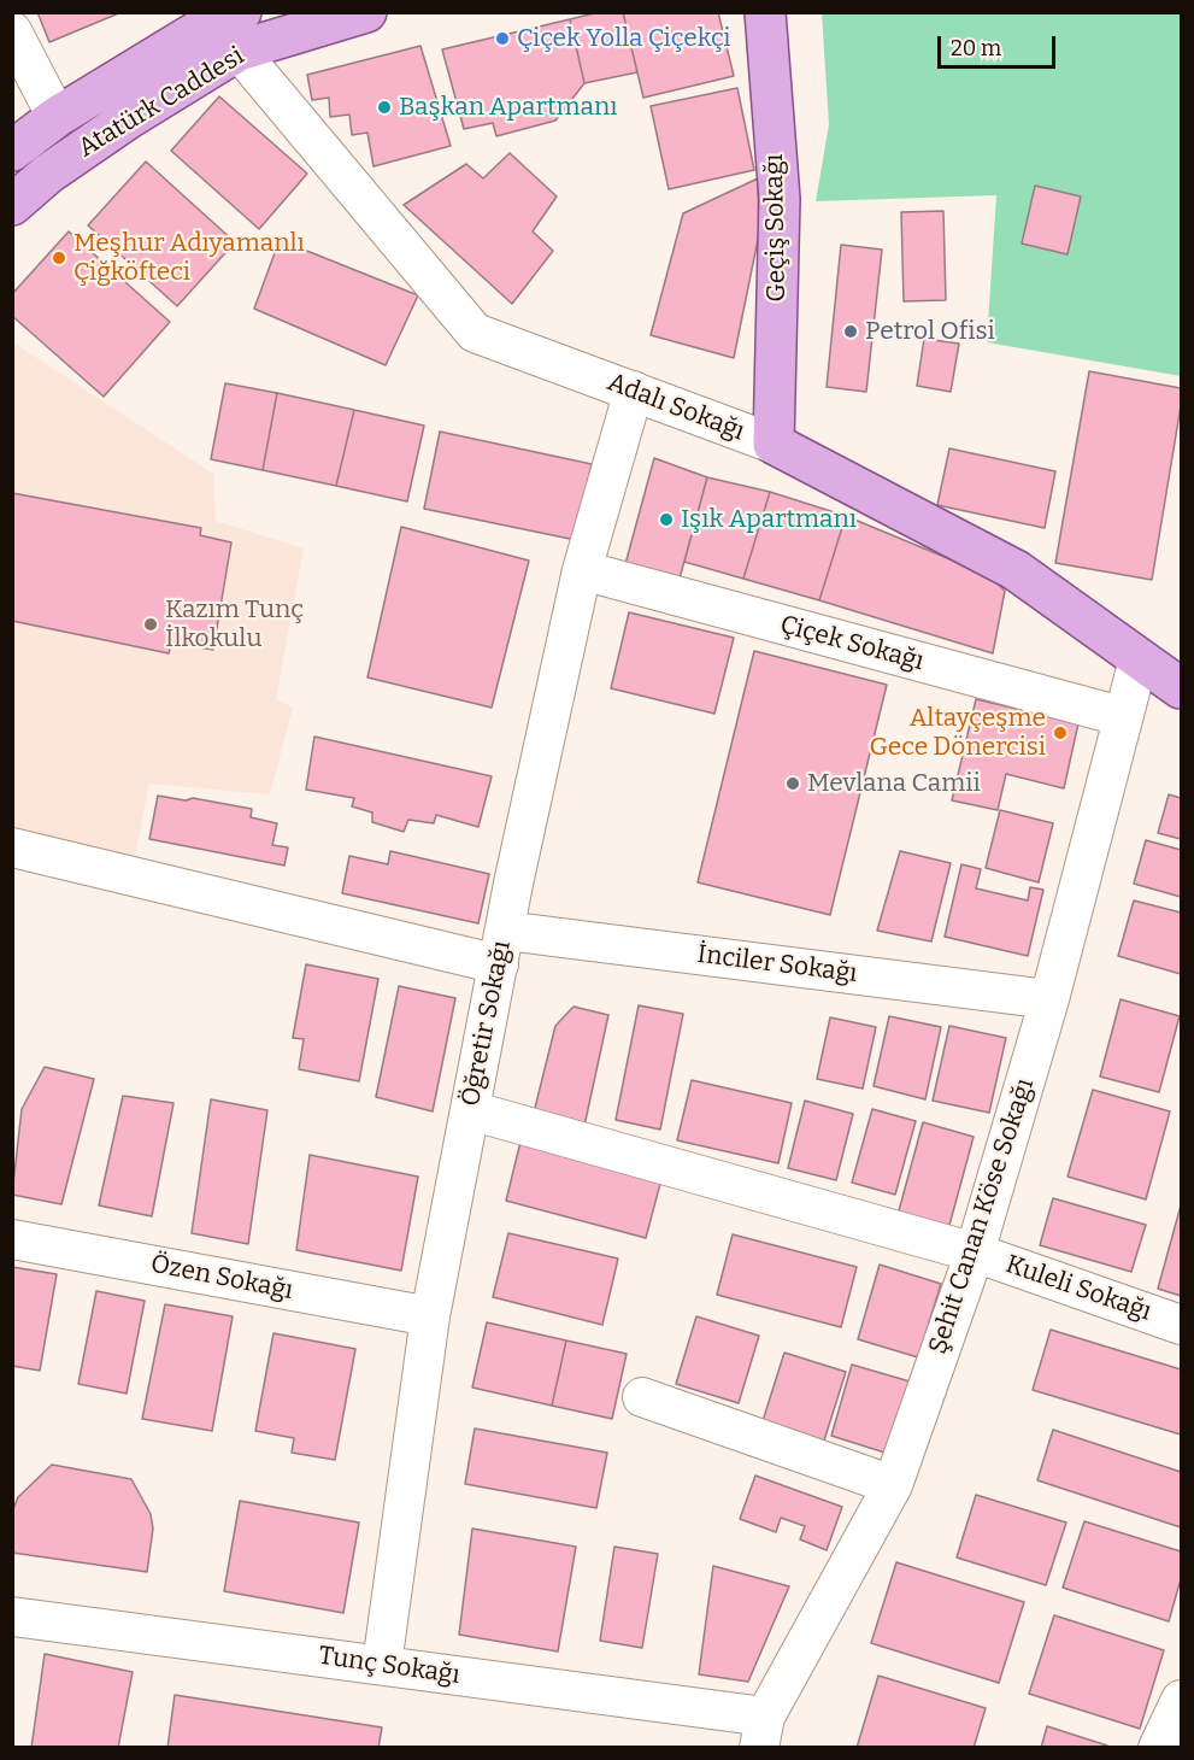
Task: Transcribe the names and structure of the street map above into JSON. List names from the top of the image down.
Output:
{
  "streets": {
    "main road": ["Atatürk Caddesi", "Geçiş Sokağı", "Adalı Sokağı"],
    "street": [
      "Çiçek Sokağı",
      "İnciler Sokağı",
      "Öğretir Sokağı",
      "Şehit Canan Köse Sokağı",
      "Özen Sokağı",
      "Kuleli Sokağı",
      "Tunç Sokağı"
    ]
  },
  "crossings": [
    ["Atatürk Caddesi", "Adalı Sokağı"],
    ["Geçiş Sokağı", "Adalı Sokağı"],
    ["Adalı Sokağı", "Öğretir Sokağı"],
    ["Adalı Sokağı", "Şehit Canan Köse Sokağı"],
    ["Çiçek Sokağı", "Öğretir Sokağı"],
    ["Çiçek Sokağı", "Şehit Canan Köse Sokağı"],
    ["İnciler Sokağı", "Öğretir Sokağı"],
    ["İnciler Sokağı", "Şehit Canan Köse Sokağı"],
    ["Öğretir Sokağı", "Özen Sokağı"],
    ["Öğretir Sokağı", "Kuleli Sokağı"],
    ["Öğretir Sokağı", "Tunç Sokağı"],
    ["Şehit Canan Köse Sokağı", "Kuleli Sokağı"],
    ["Şehit Canan Köse Sokağı", "Tunç Sokağı"]
  ],
  "places": [
    "Çiçek Yolla Çiçekçi",
    "Başkan Apartmanı",
    "Meşhur Adıyamanlı Çiğköfteci",
    "Petrol Ofisi",
    "Işık Apartmanı",
    "Kazım Tunç İlkokulu",
    "Altayçeşme Gece Dönercisi",
    "Mevlana Camii"
  ],
  "scale_bar": "20 m"
}
